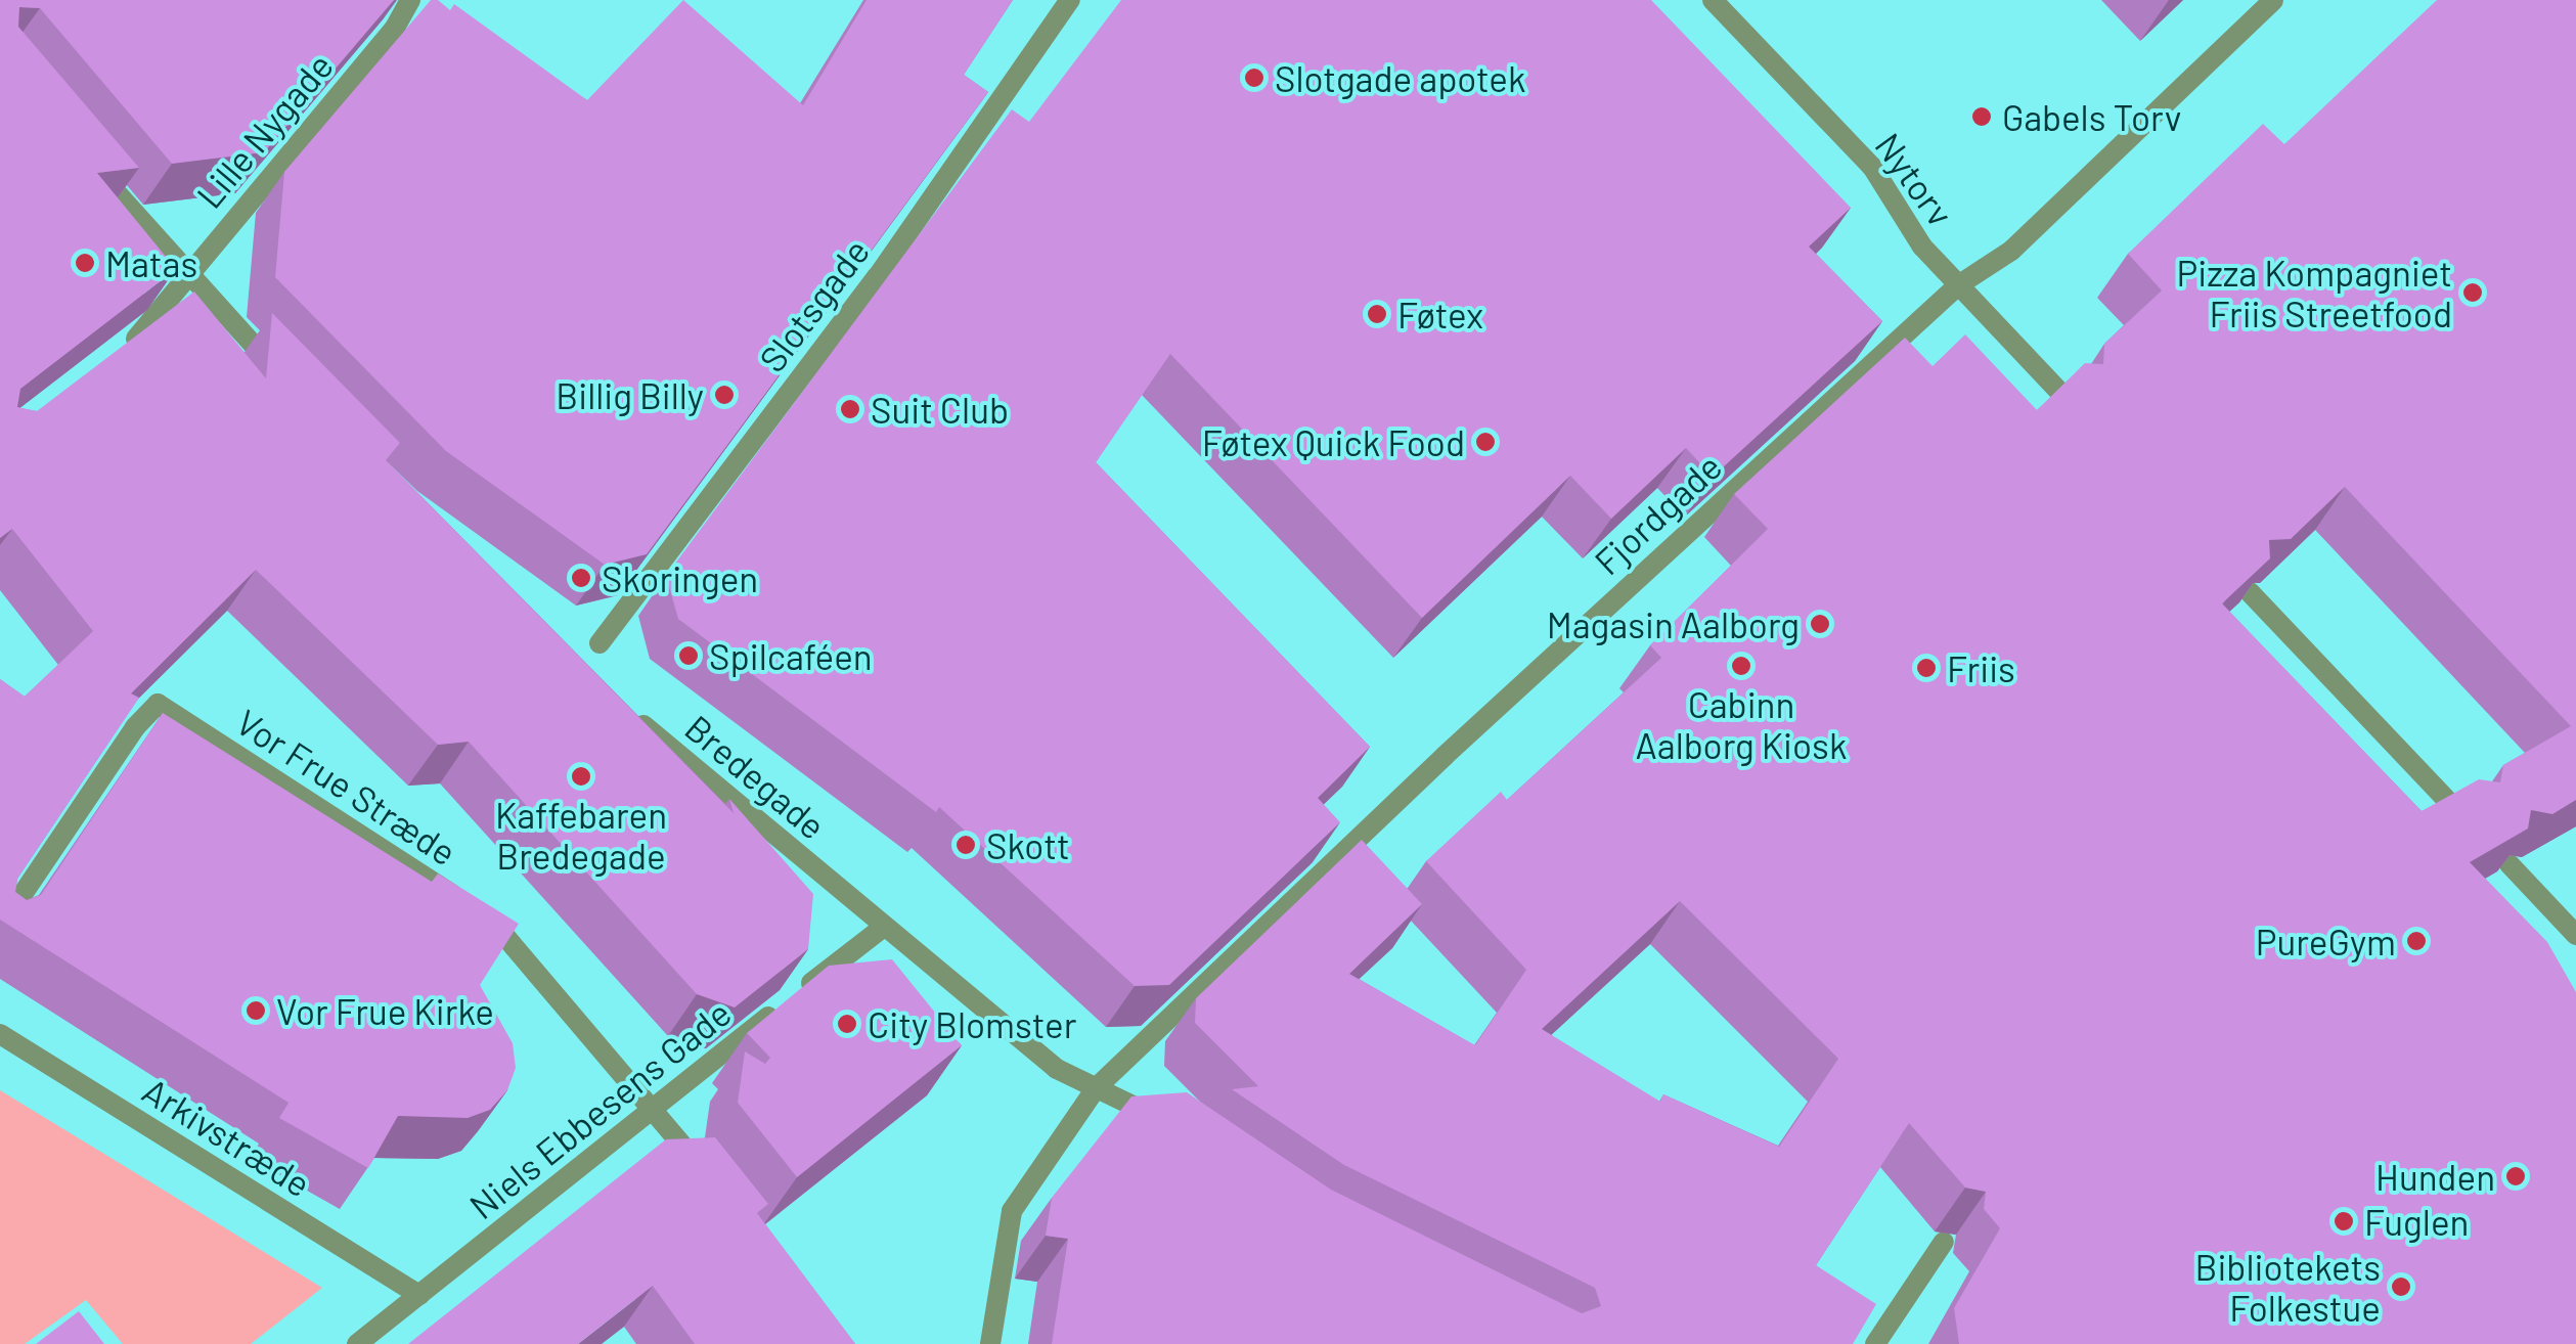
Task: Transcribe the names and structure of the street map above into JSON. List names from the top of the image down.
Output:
{
  "streets": {
    "street": [
      "Lille Nygade",
      "Nytorv",
      "Slotsgade",
      "Fjordgade",
      "Bredegade",
      "Vor Frue Stræde",
      "Niels Ebbesens Gade",
      "Arkivstræde"
    ]
  },
  "crossings": [
    ["Nytorv", "Fjordgade"],
    ["Fjordgade", "Bredegade"],
    ["Bredegade", "Niels Ebbesens Gade"],
    ["Vor Frue Stræde", "Niels Ebbesens Gade"],
    ["Niels Ebbesens Gade", "Arkivstræde"]
  ],
  "places": [
    "Slotgade apotek",
    "Gabels Torv",
    "Matas",
    "Pizza Kompagniet Friis Streetfood",
    "Føtex",
    "Billig Billy",
    "Suit Club",
    "Føtex Quick Food",
    "Skoringen",
    "Magasin Aalborg",
    "Spilcaféen",
    "Cabinn Aalborg Kiosk",
    "Friis",
    "Kaffebaren Bredegade",
    "Skott",
    "PureGym",
    "Vor Frue Kirke",
    "City Blomster",
    "Hunden",
    "Fuglen",
    "Bibliotekets Folkestue"
  ]
}
